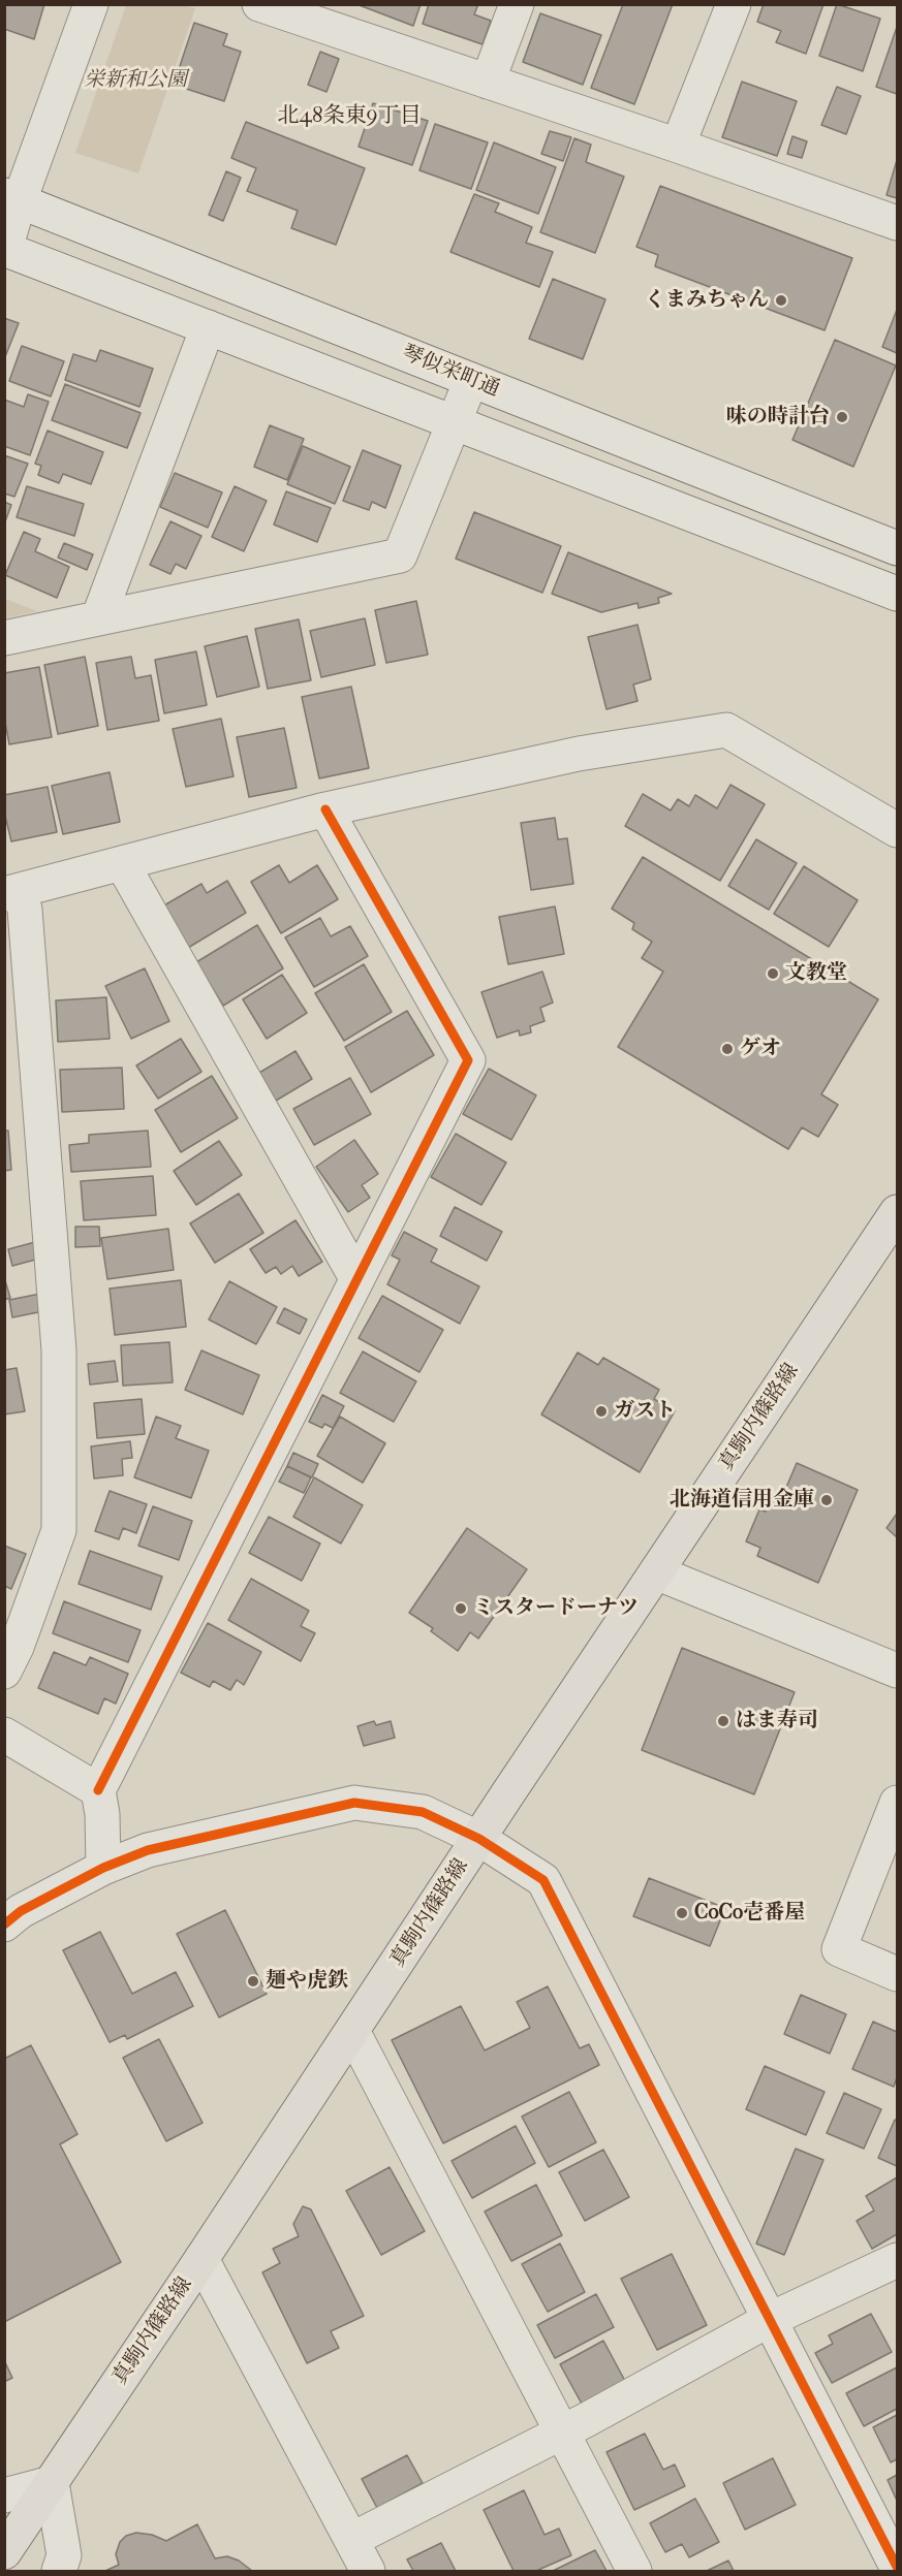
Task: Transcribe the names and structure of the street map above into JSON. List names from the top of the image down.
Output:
{
  "streets": {
    "main road": ["真駒内篠路線"],
    "street": ["琴似栄町通"]
  },
  "districts": ["北48条東9丁目"],
  "parks": ["栄新和公園"],
  "places": [
    "くまみちゃん",
    "味の時計台",
    "文教堂",
    "ゲオ",
    "ガスト",
    "北海道信用金庫",
    "ミスタードーナツ",
    "はま寿司",
    "CoCo壱番屋",
    "麺や虎鉄"
  ]
}
